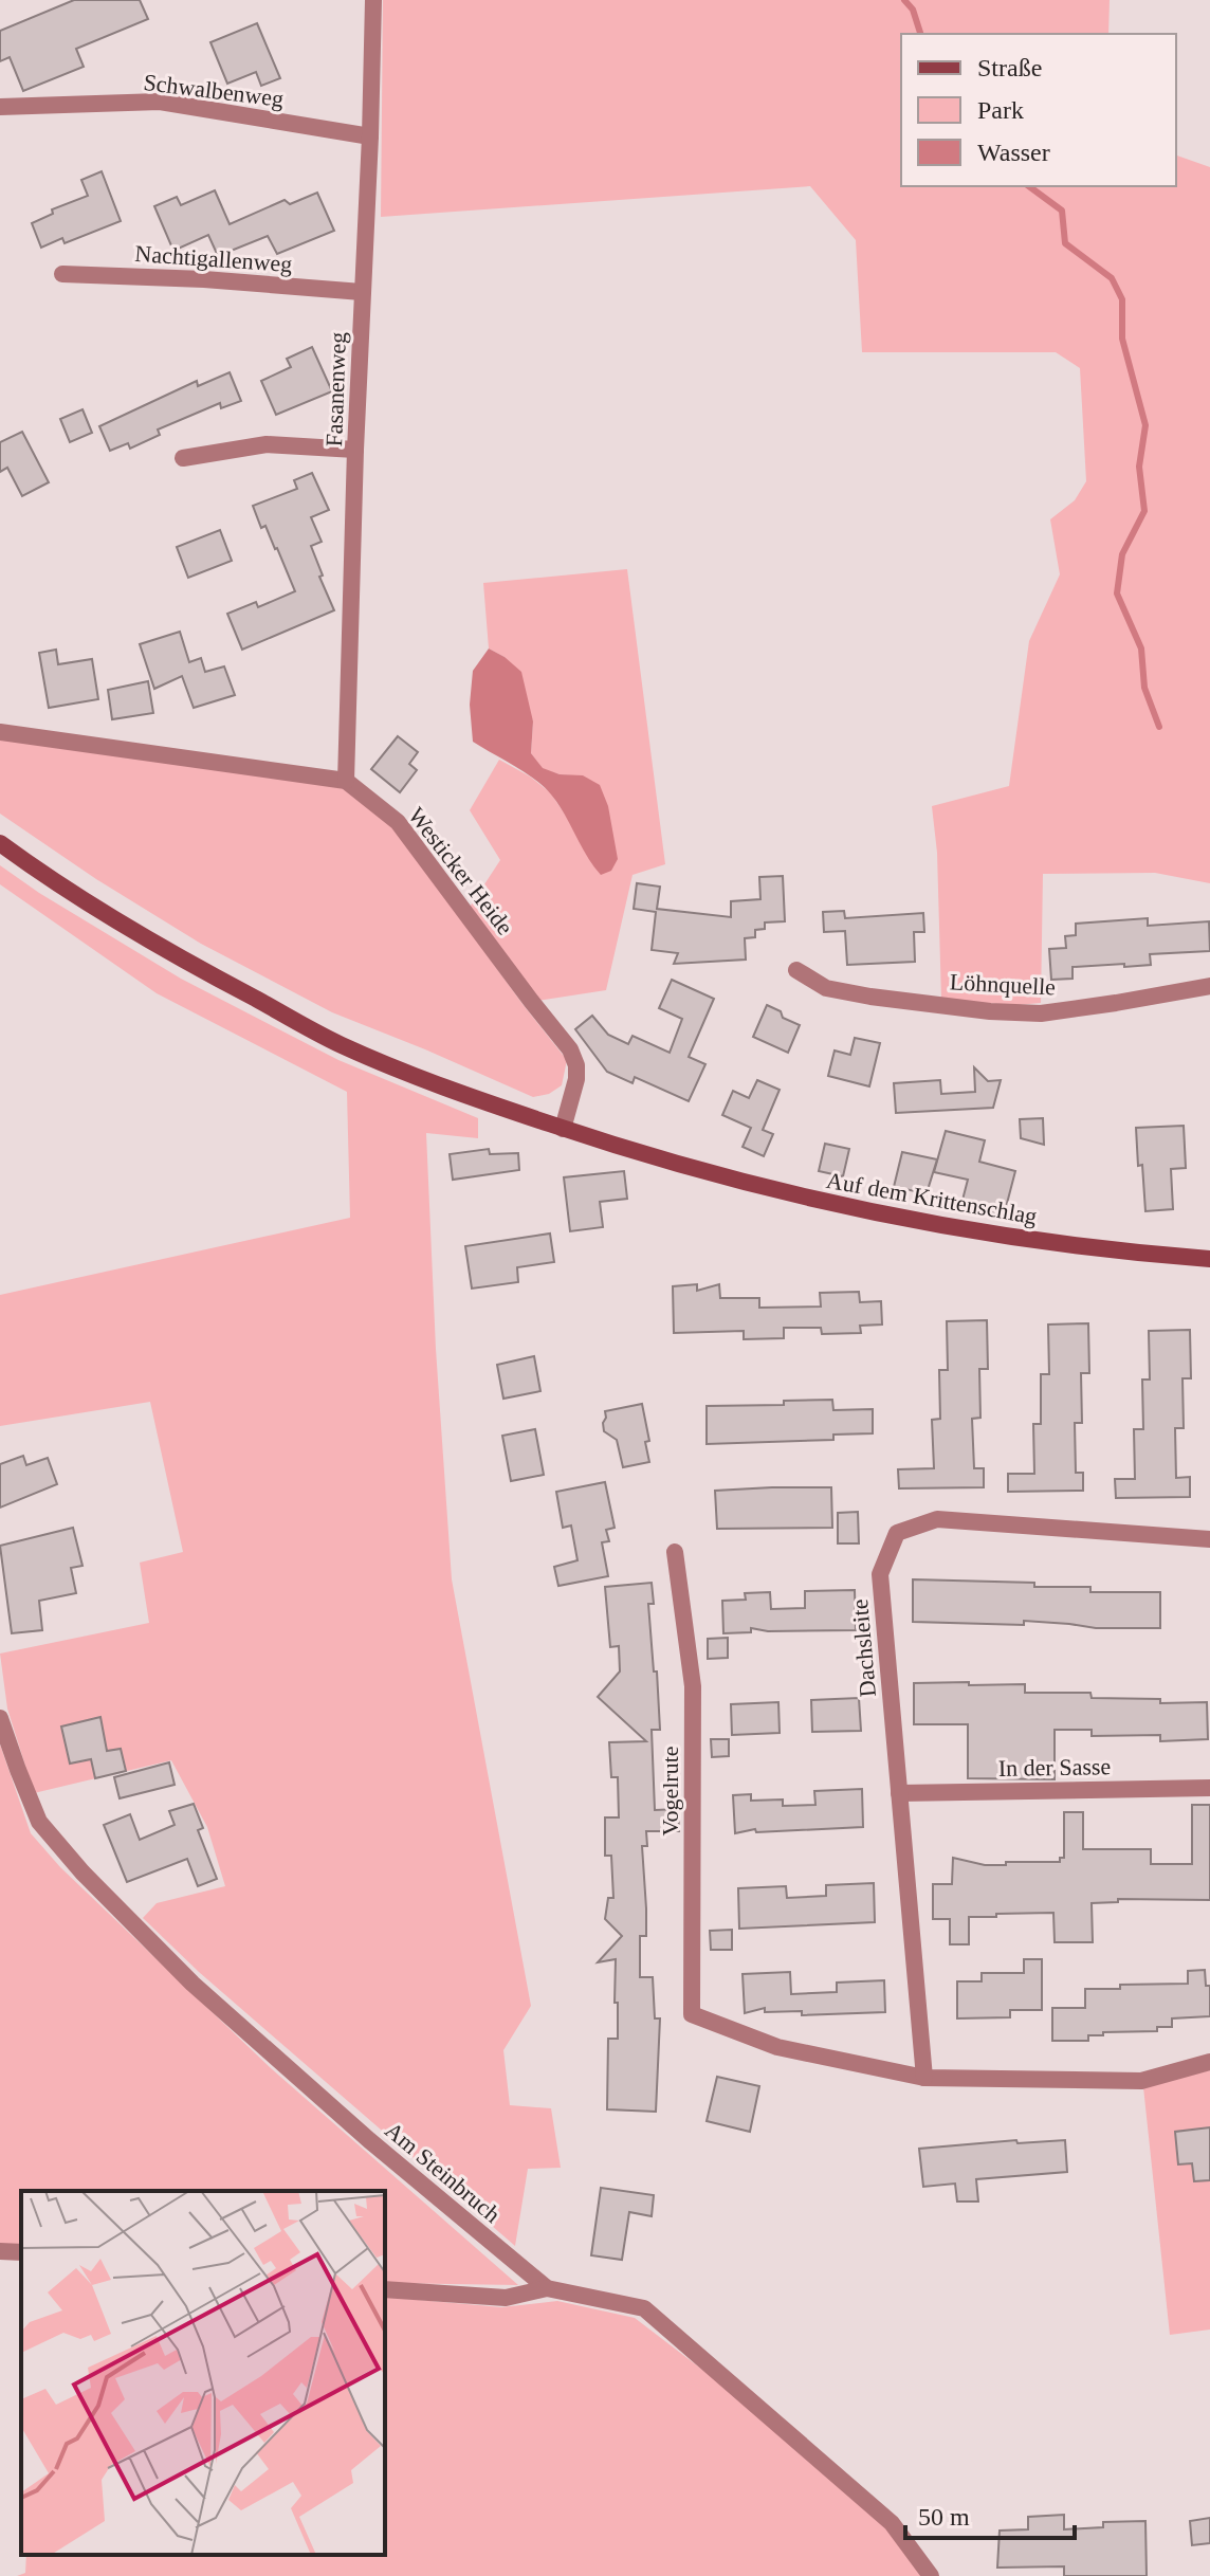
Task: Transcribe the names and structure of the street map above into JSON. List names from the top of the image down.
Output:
{
  "streets": {
    "street": [
      "Schwalbenweg",
      "Nachtigallenweg",
      "Fasanenweg",
      "Westicker Heide",
      "Löhnquelle",
      "Auf dem Krittenschlag",
      "Dachsleite",
      "In der Sasse",
      "Vogelrute",
      "Am Steinbruch"
    ]
  },
  "crossings": [
    ["Schwalbenweg", "Fasanenweg"],
    ["Nachtigallenweg", "Fasanenweg"],
    ["Fasanenweg", "Westicker Heide"],
    ["Westicker Heide", "Auf dem Krittenschlag"],
    ["Dachsleite", "In der Sasse"],
    ["Dachsleite", "Vogelrute"]
  ],
  "legend": ["Straße", "Park", "Wasser"],
  "scale_bar": "50 m"
}
